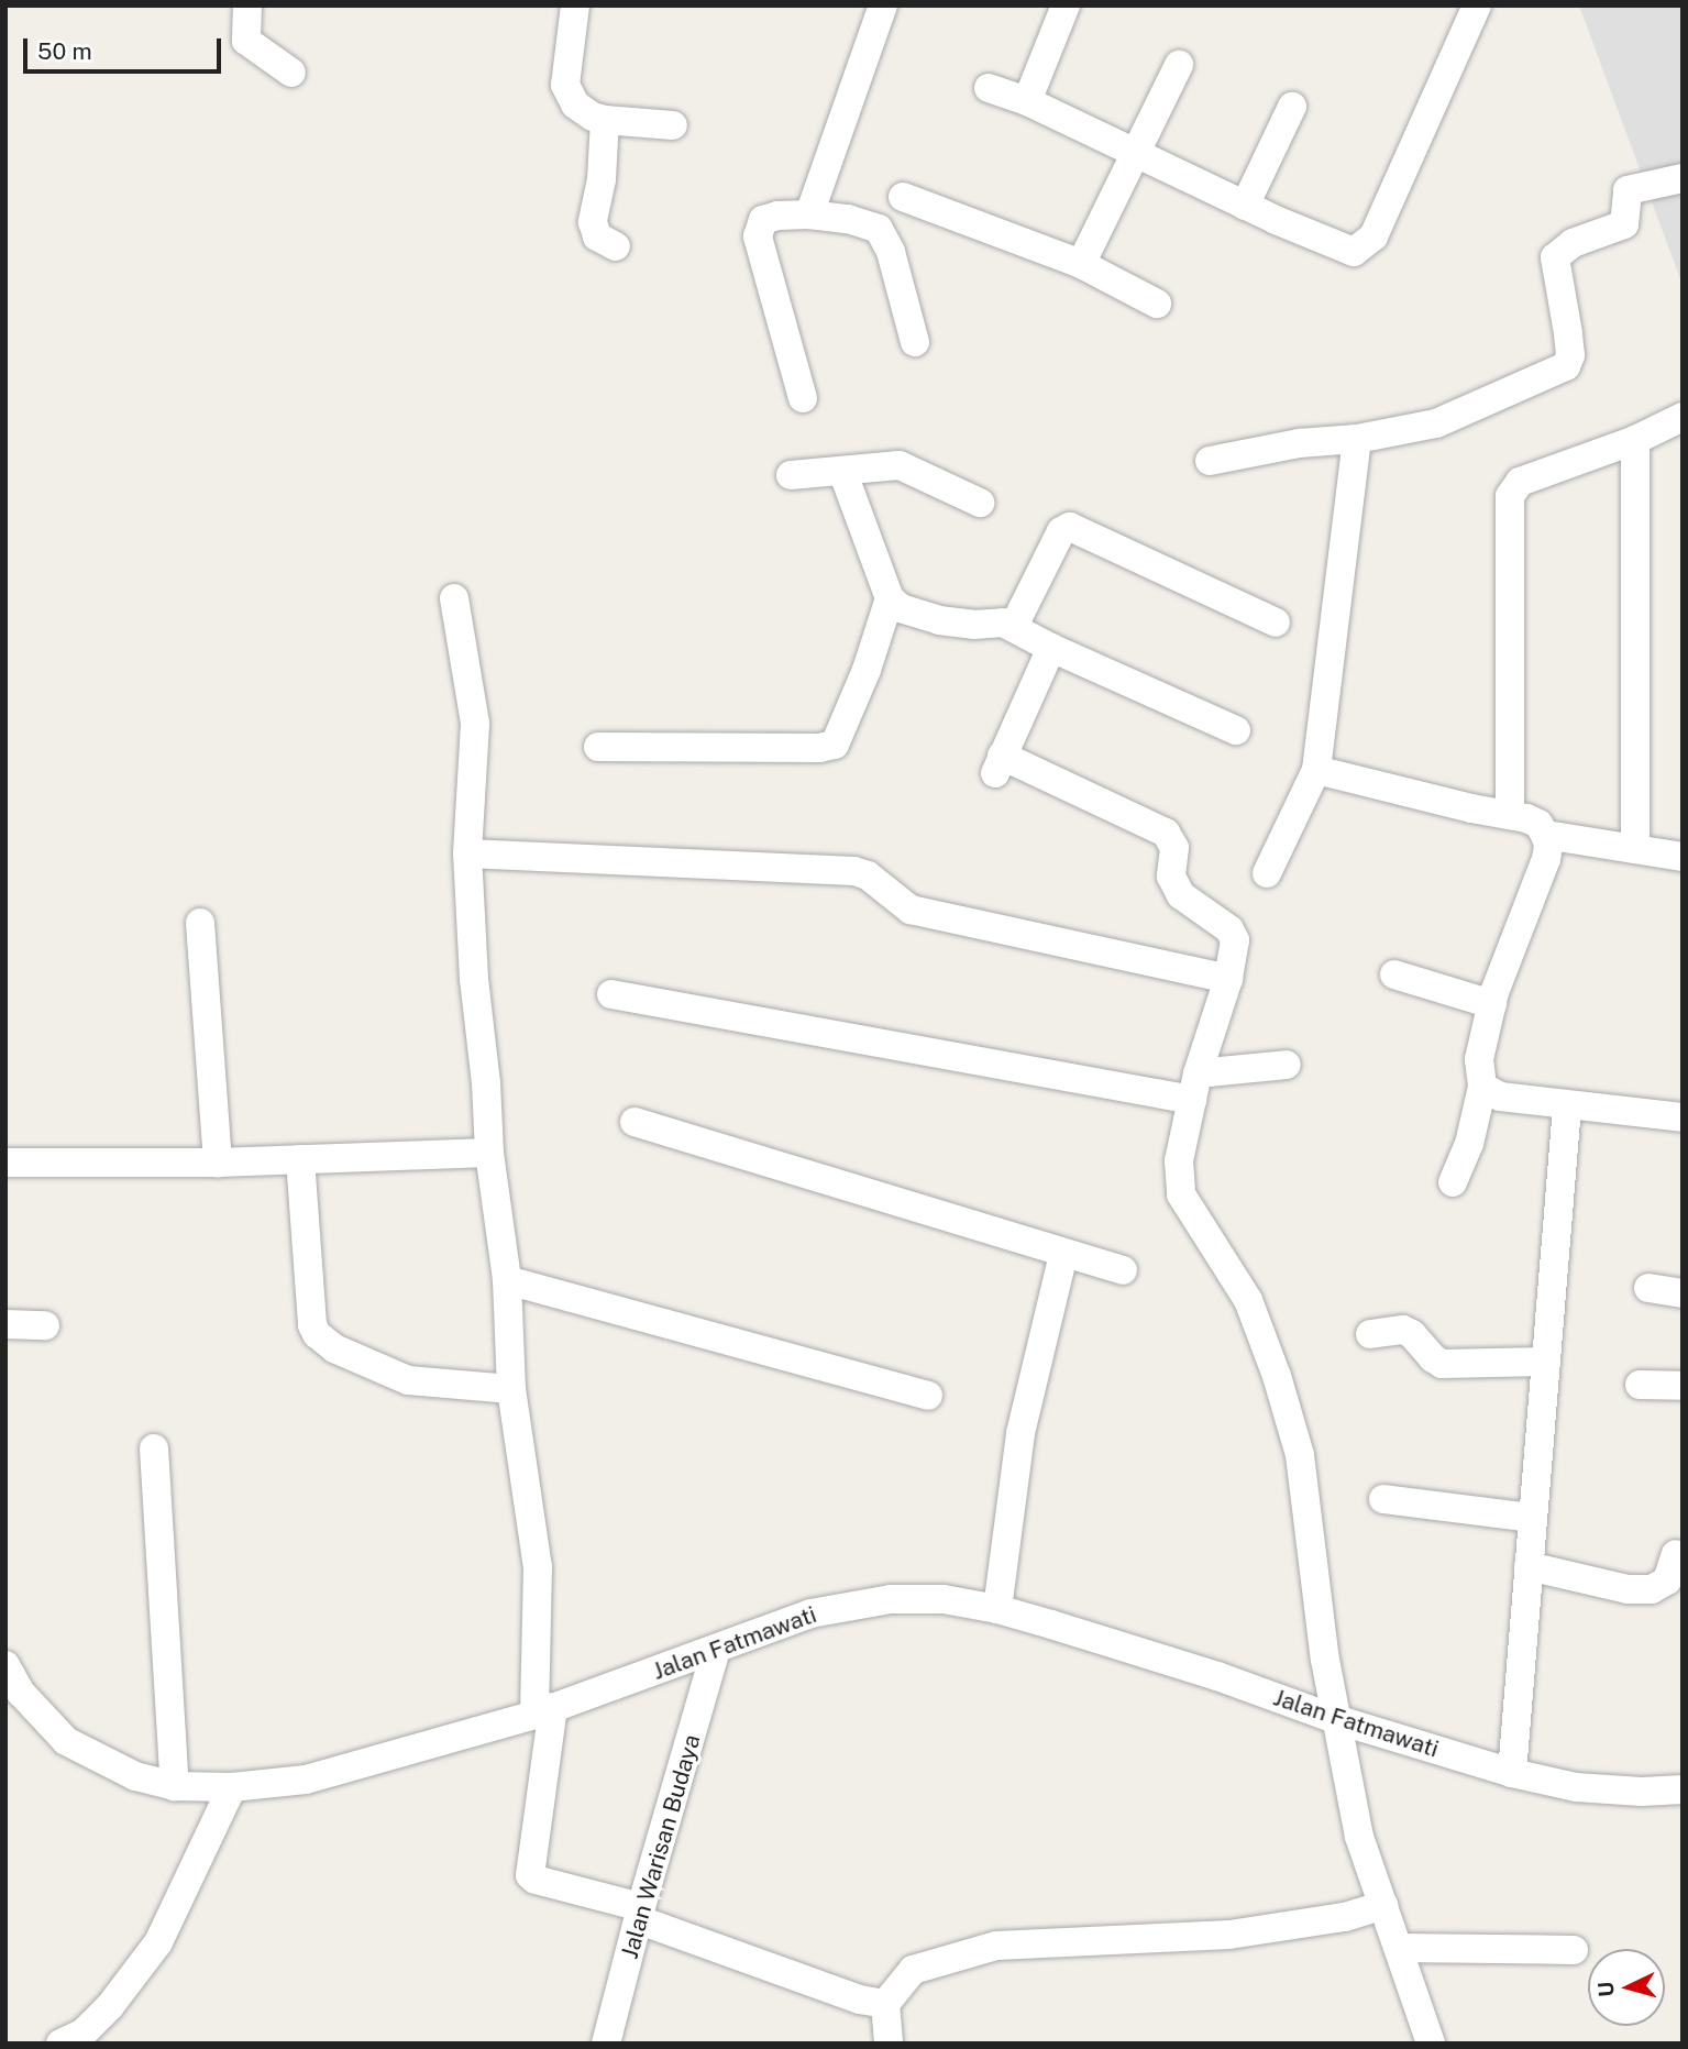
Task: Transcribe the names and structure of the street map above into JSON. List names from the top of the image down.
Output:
{
  "streets": {
    "street": ["Jalan Fatmawati", "Jalan Warisan Budaya"]
  },
  "crossings": [
    ["Jalan Fatmawati", "Jalan Warisan Budaya"]
  ],
  "scale_bar": "50 m",
  "north": "left"
}
